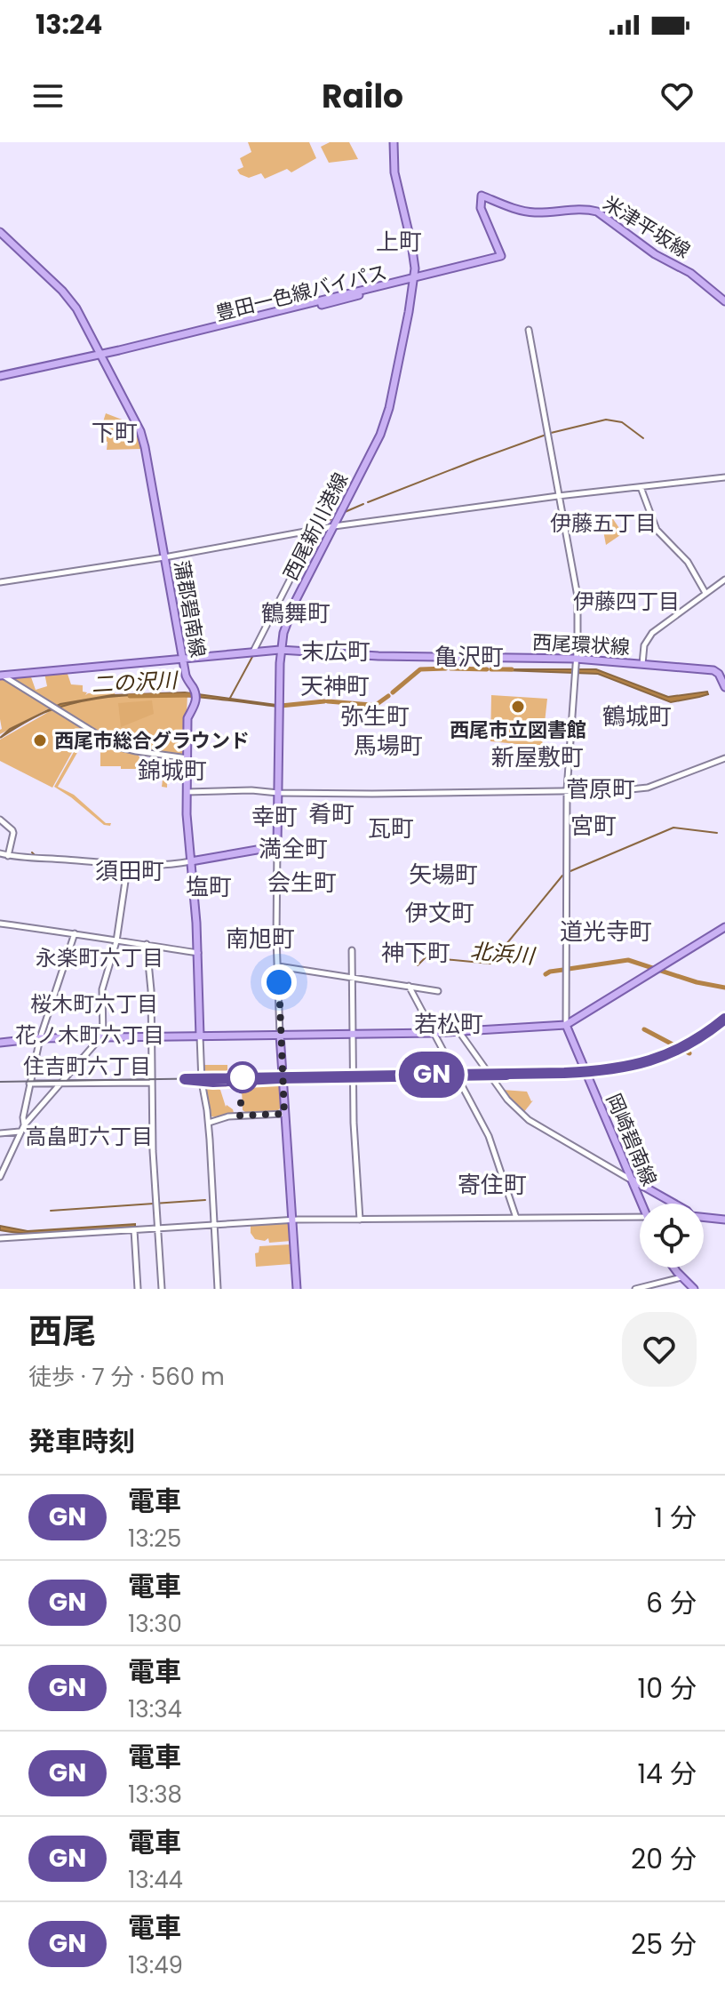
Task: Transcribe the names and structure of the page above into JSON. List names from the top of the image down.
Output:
{
  "streets": {
    "main road": [
      "米津平坂線",
      "豊田一色線バイパス",
      "西尾新川港線",
      "蒲郡碧南線",
      "西尾環状線",
      "岡崎碧南線"
    ]
  },
  "crossings": [
    ["米津平坂線", "豊田一色線バイパス"],
    ["豊田一色線バイパス", "西尾新川港線"],
    ["豊田一色線バイパス", "蒲郡碧南線"],
    ["西尾新川港線", "西尾環状線"],
    ["蒲郡碧南線", "西尾環状線"]
  ],
  "districts": [
    "上町",
    "下町",
    "伊藤五丁目",
    "伊藤四丁目",
    "鶴舞町",
    "末広町",
    "亀沢町",
    "天神町",
    "弥生町",
    "鶴城町",
    "馬場町",
    "新屋敷町",
    "錦城町",
    "菅原町",
    "肴町",
    "幸町",
    "宮町",
    "瓦町",
    "満全町",
    "須田町",
    "矢場町",
    "会生町",
    "塩町",
    "伊文町",
    "道光寺町",
    "南旭町",
    "神下町",
    "永楽町六丁目",
    "桜木町六丁目",
    "若松町",
    "花ノ木町六丁目",
    "住吉町六丁目",
    "高畠町六丁目",
    "寄住町"
  ],
  "water": ["二の沢川", "北浜川"],
  "places": ["西尾市立図書館", "西尾市総合グラウンド"],
  "page": {
    "status": "13:24",
    "header": "Railo",
    "on_map": "GN",
    "heading": [
      ["西尾", "徒歩 · 7 分 · 560 m"],
      "発車時刻"
    ],
    "list": [
      {
        "mark": "GN",
        "name": "電車",
        "note": "13:25",
        "value": "1 分"
      },
      {
        "mark": "GN",
        "name": "電車",
        "note": "13:30",
        "value": "6 分"
      },
      {
        "mark": "GN",
        "name": "電車",
        "note": "13:34",
        "value": "10 分"
      },
      {
        "mark": "GN",
        "name": "電車",
        "note": "13:38",
        "value": "14 分"
      },
      {
        "mark": "GN",
        "name": "電車",
        "note": "13:44",
        "value": "20 分"
      },
      {
        "mark": "GN",
        "name": "電車",
        "note": "13:49",
        "value": "25 分"
      }
    ]
  }
}
